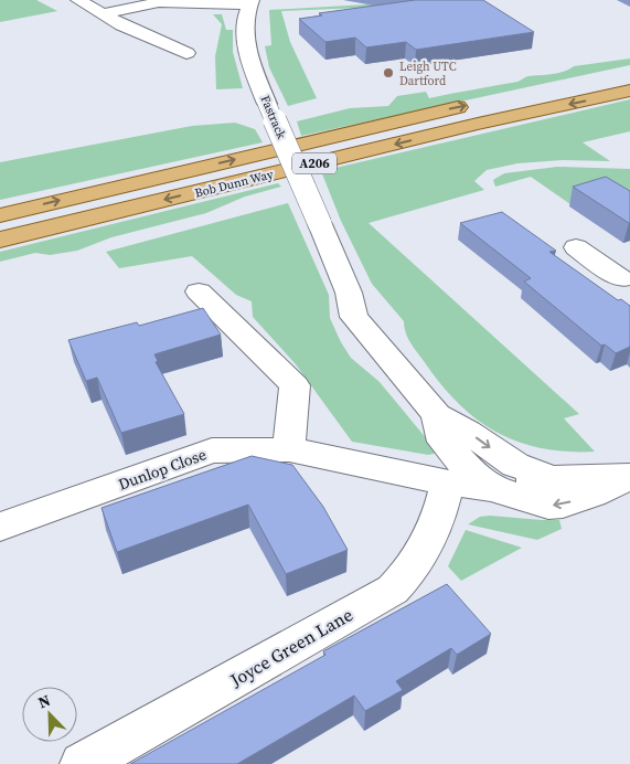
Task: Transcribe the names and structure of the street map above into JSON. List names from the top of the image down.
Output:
{
  "streets": {
    "main road": ["A206", "Bob Dunn Way"],
    "street": ["Fastrack", "Dunlop Close", "Joyce Green Lane"]
  },
  "crossings": [
    ["Dunlop Close", "Joyce Green Lane"]
  ],
  "places": ["Leigh UTC Dartford"],
  "north": "top left"
}
